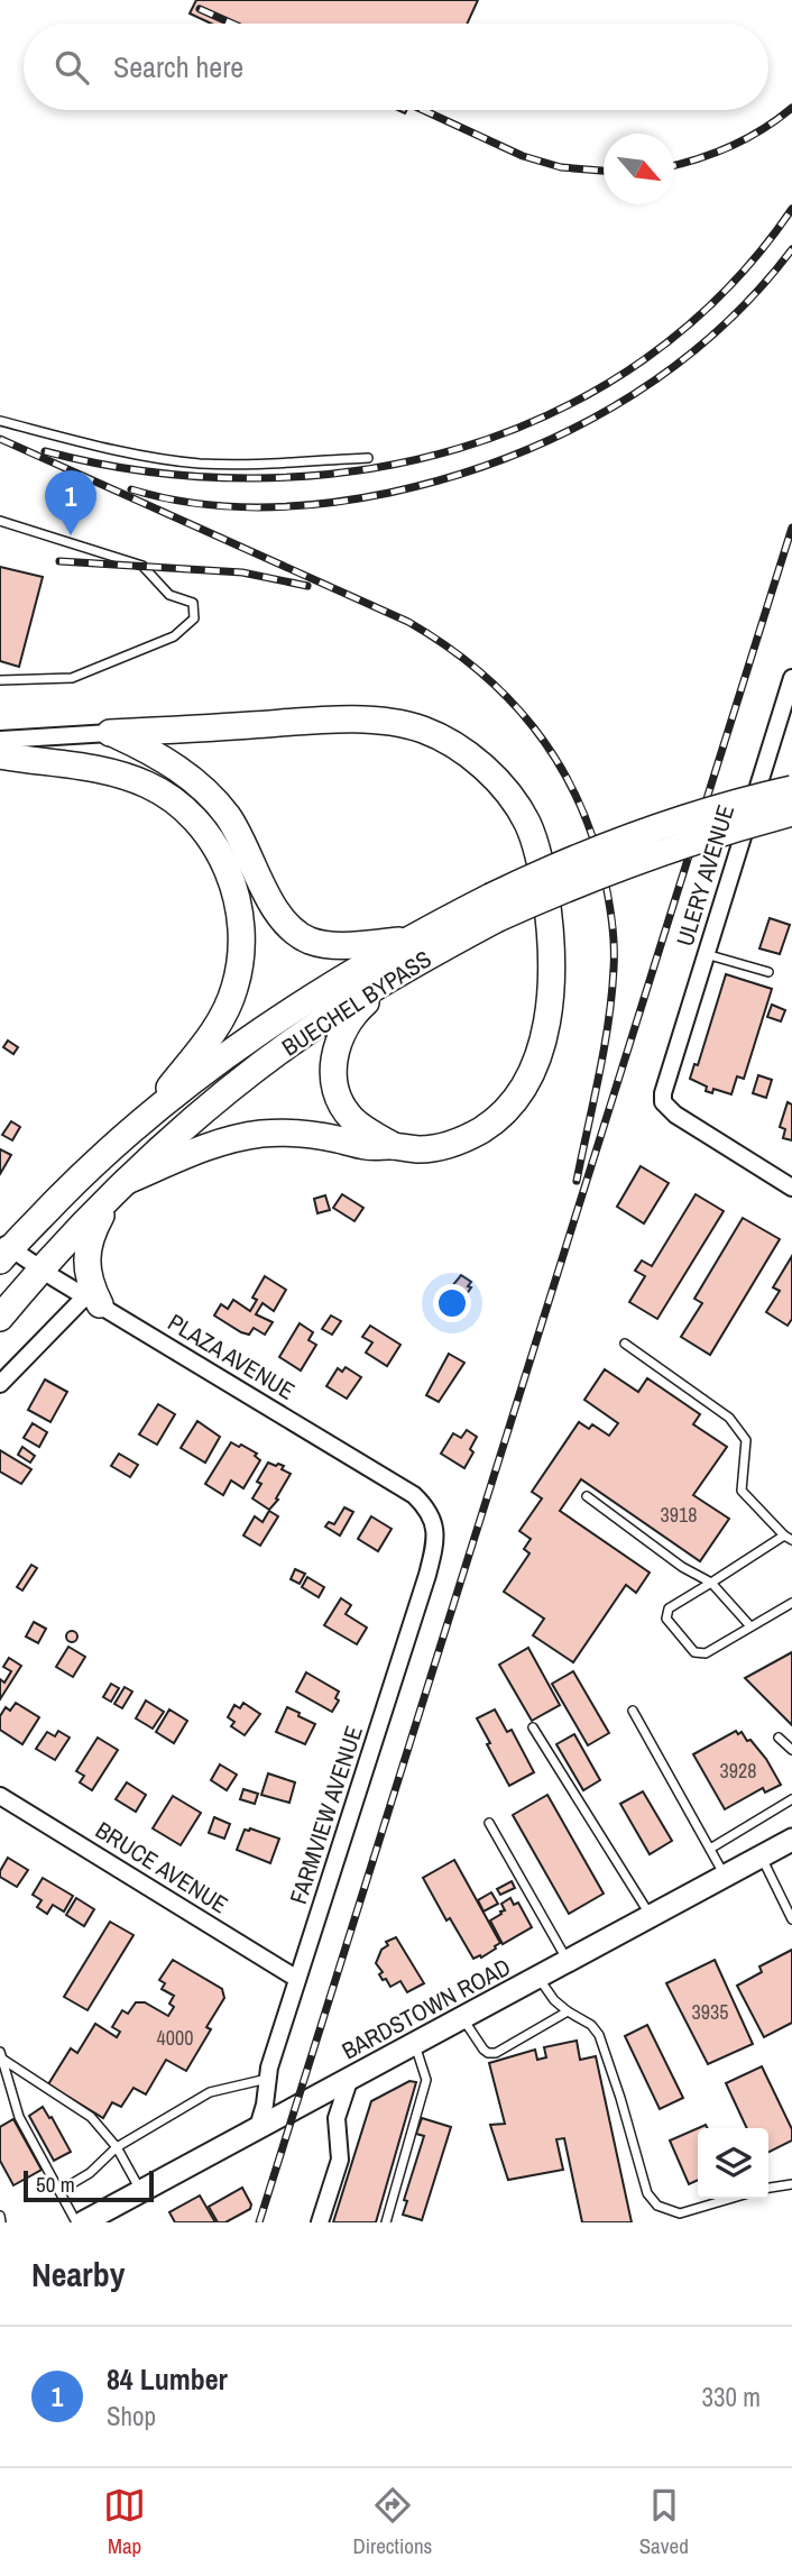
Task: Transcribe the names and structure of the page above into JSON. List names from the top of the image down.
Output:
{
  "streets": {
    "main road": ["BUECHEL BYPASS", "BARDSTOWN ROAD"],
    "street": [
      "ULERY AVENUE",
      "PLAZA AVENUE",
      "FARMVIEW AVENUE",
      "BRUCE AVENUE"
    ]
  },
  "crossings": [
    ["BUECHEL BYPASS", "PLAZA AVENUE"],
    ["PLAZA AVENUE", "FARMVIEW AVENUE"],
    ["FARMVIEW AVENUE", "BRUCE AVENUE"],
    ["FARMVIEW AVENUE", "BARDSTOWN ROAD"]
  ],
  "house_numbers": [
    "3918",
    "3928",
    "3935",
    "4000"
  ],
  "scale_bar": "50 m",
  "north": "bottom right",
  "page": {
    "search": "Search here",
    "pins": "1",
    "scale": "50 m",
    "heading": "Nearby",
    "list": [
      {
        "mark": "1",
        "name": "84 Lumber",
        "note": "Shop",
        "value": "330 m"
      }
    ],
    "nav": ["Map", "Directions", "Saved"]
  }
}
